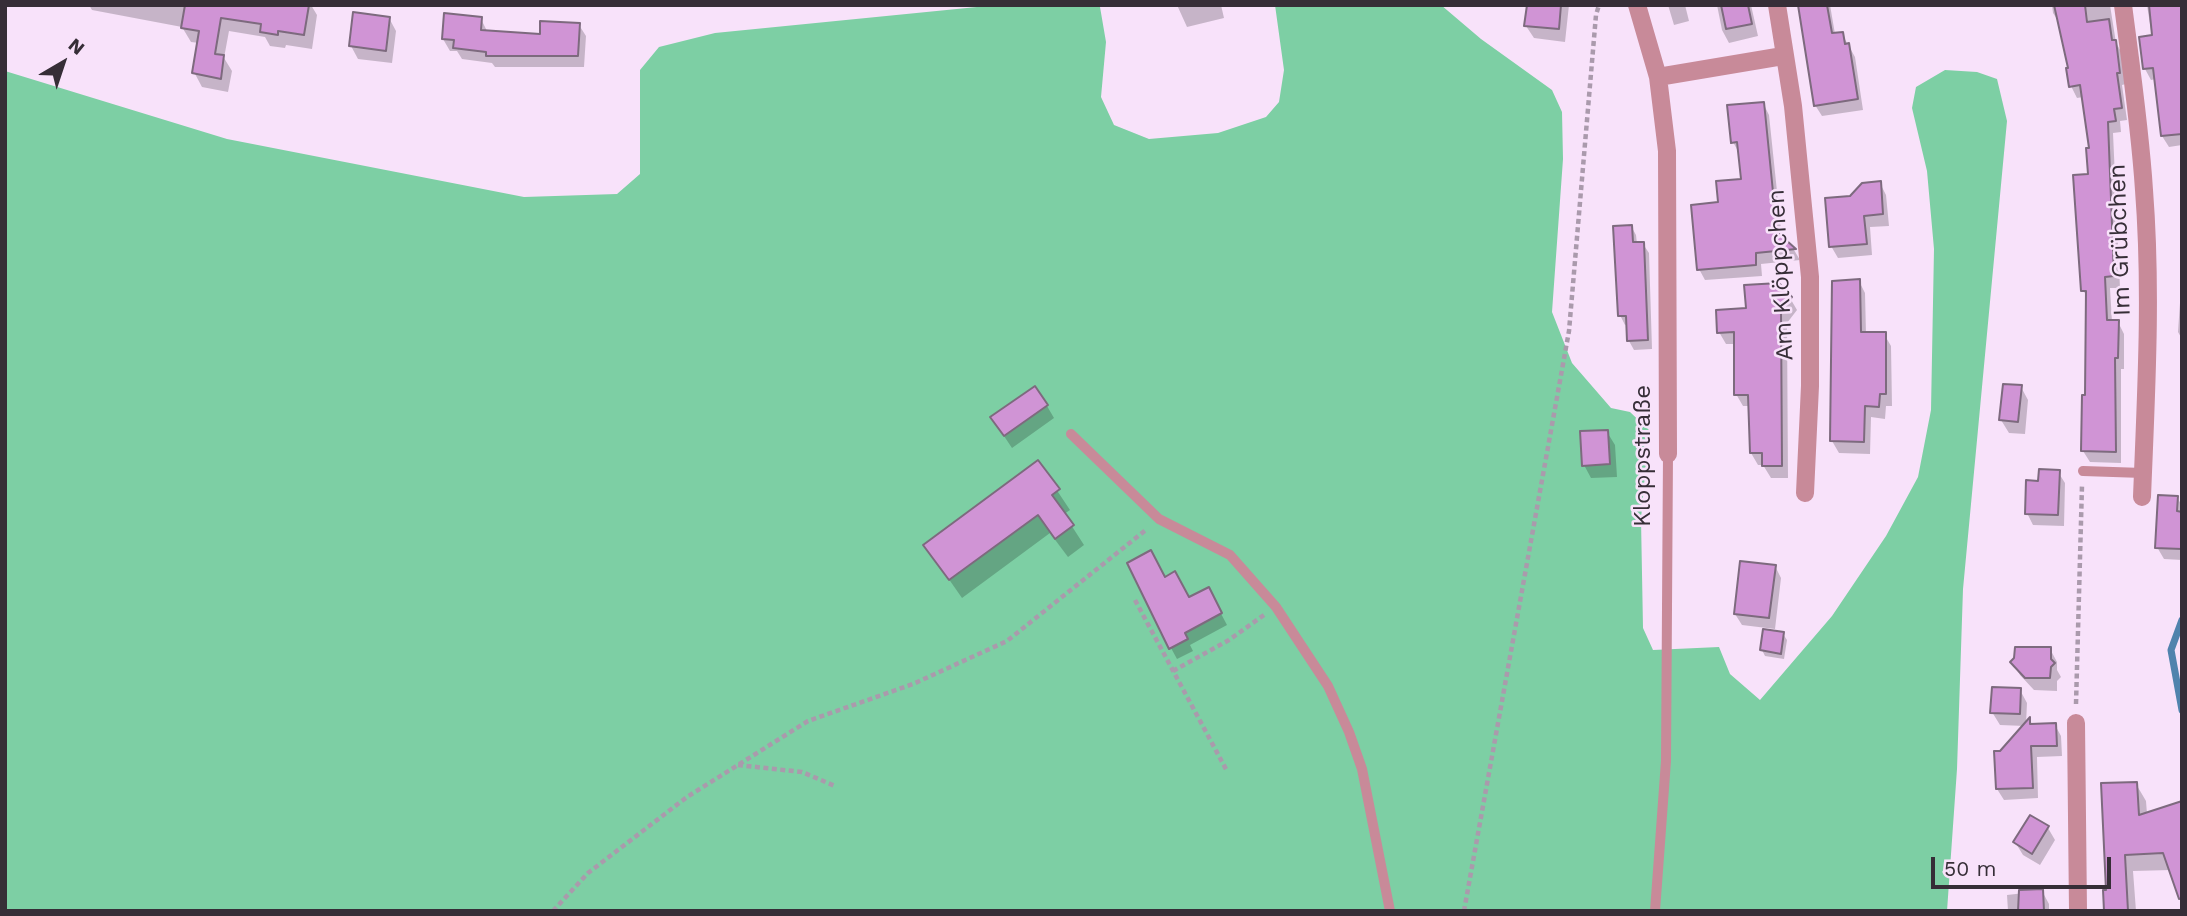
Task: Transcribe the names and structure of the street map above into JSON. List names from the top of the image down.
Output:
{
  "streets": {
    "street": ["Im Grübchen", "Am Klöppchen", "Kloppstraße"]
  },
  "scale_bar": "50 m",
  "north": "top right"
}
